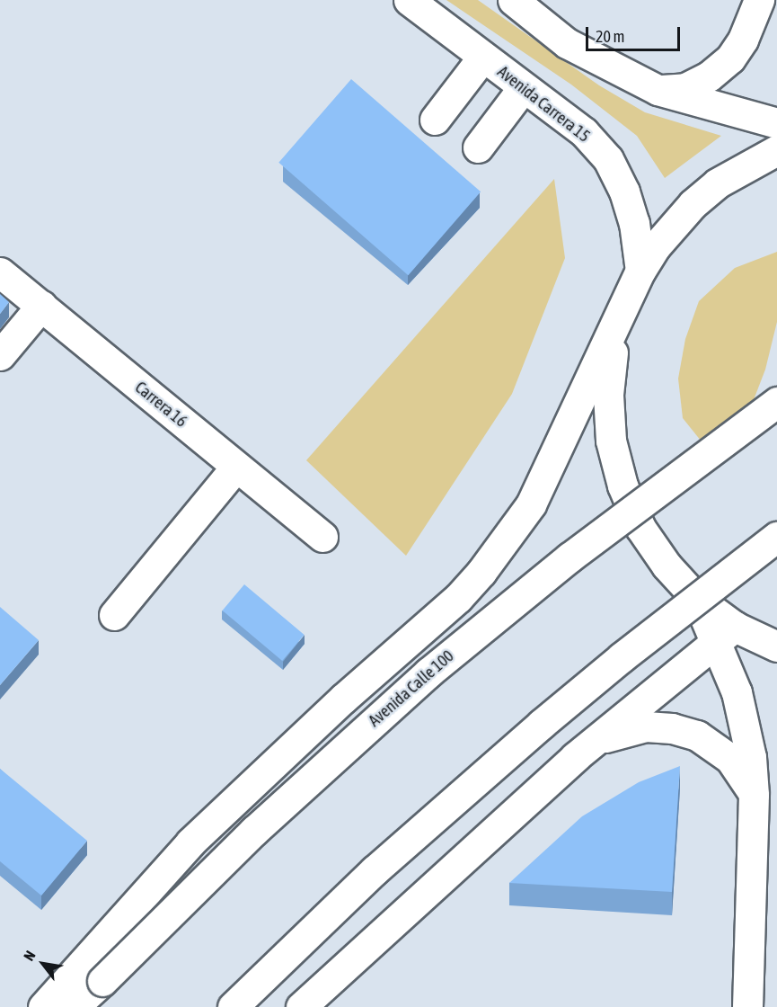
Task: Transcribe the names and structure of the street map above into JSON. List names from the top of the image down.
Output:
{
  "streets": {
    "main road": ["Avenida Carrera 15", "Carrera 16", "Avenida Calle 100"]
  },
  "scale_bar": "20 m",
  "north": "top left"
}
